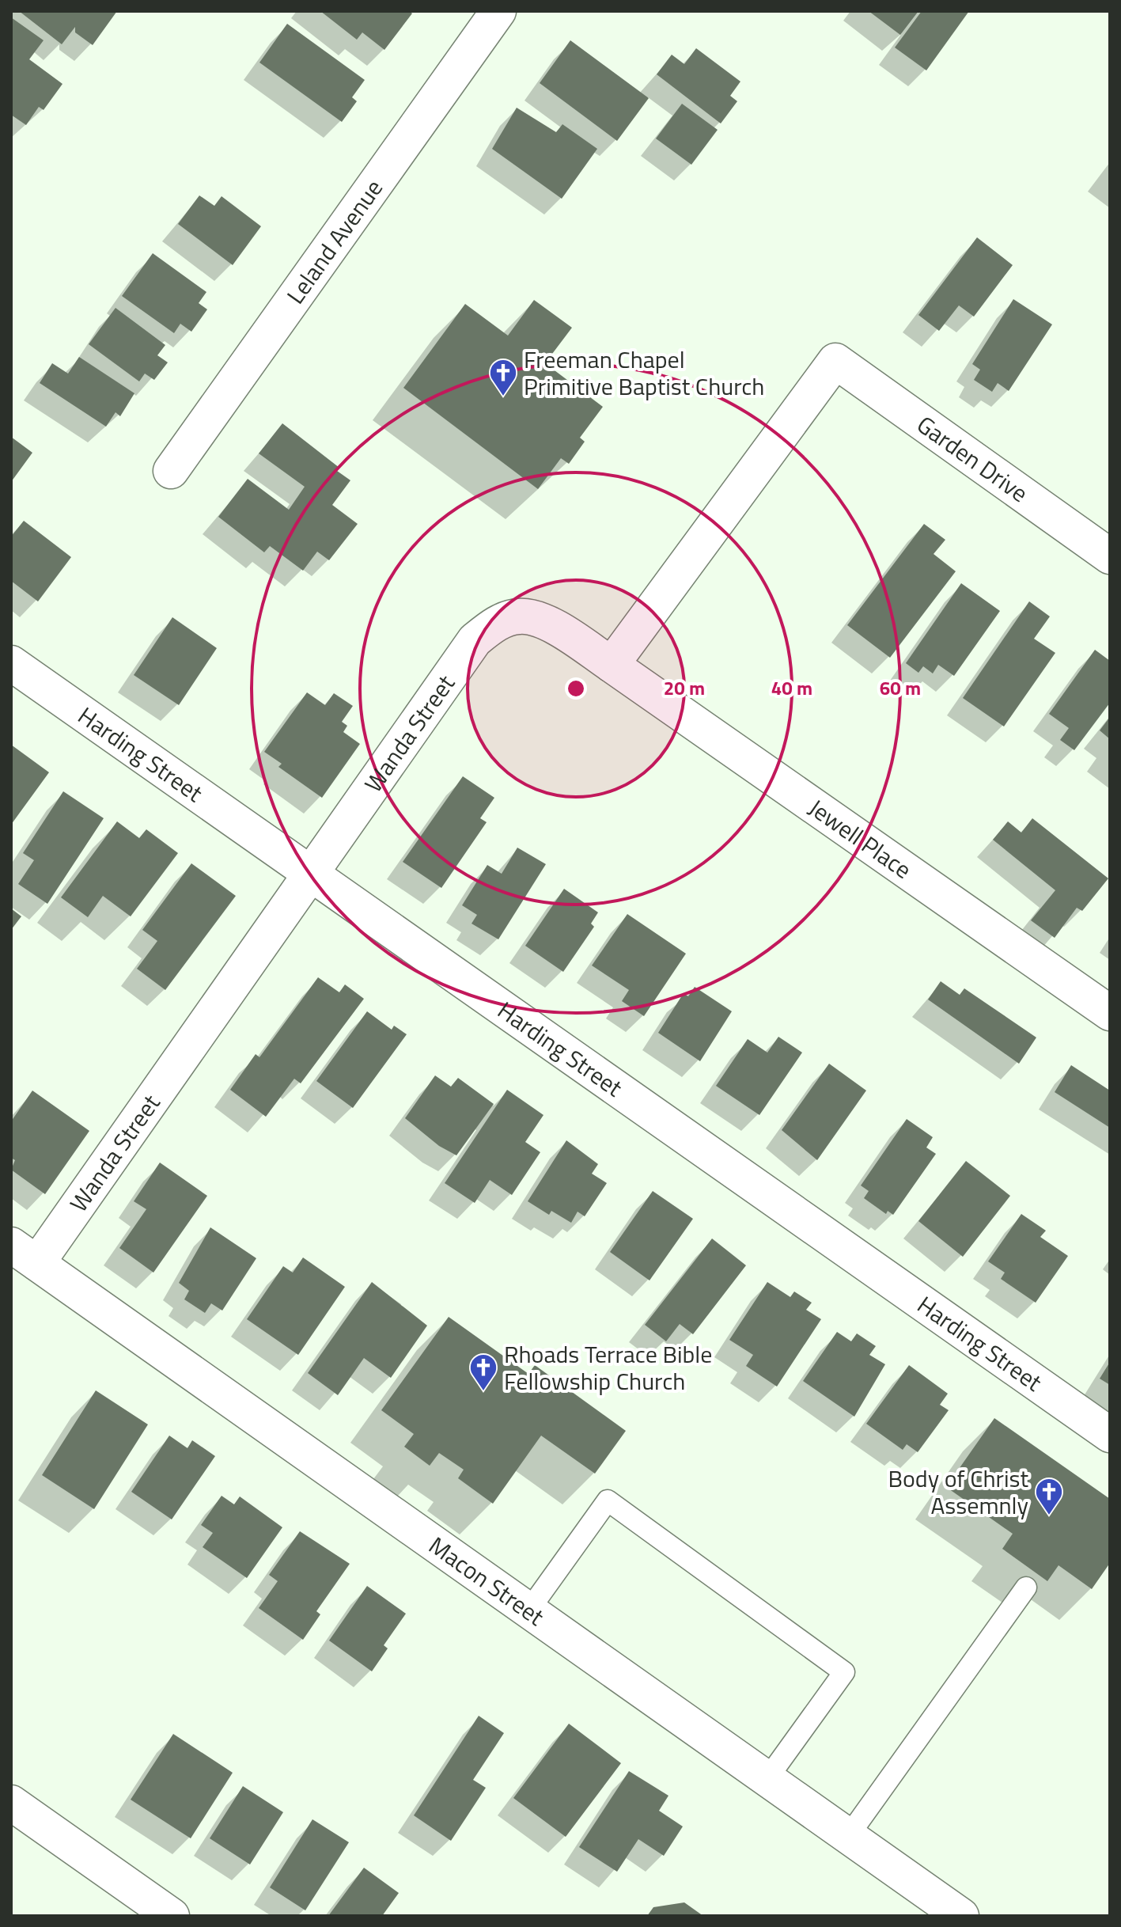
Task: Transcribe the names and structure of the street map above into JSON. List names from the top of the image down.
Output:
{
  "streets": {
    "street": [
      "Leland Avenue",
      "Garden Drive",
      "Wanda Street",
      "Harding Street",
      "Jewell Place",
      "Macon Street"
    ]
  },
  "crossings": [
    ["Garden Drive", "Wanda Street"],
    ["Garden Drive", "Jewell Place"],
    ["Wanda Street", "Harding Street"],
    ["Wanda Street", "Jewell Place"],
    ["Wanda Street", "Macon Street"]
  ],
  "places": {
    "church": ["Freeman Chapel Primitive Baptist Church", "Rhoads Terrace Bible Fellowship Church", "Body of Christ Assemnly"]
  },
  "rings": ["20 m", "40 m", "60 m"]
}
